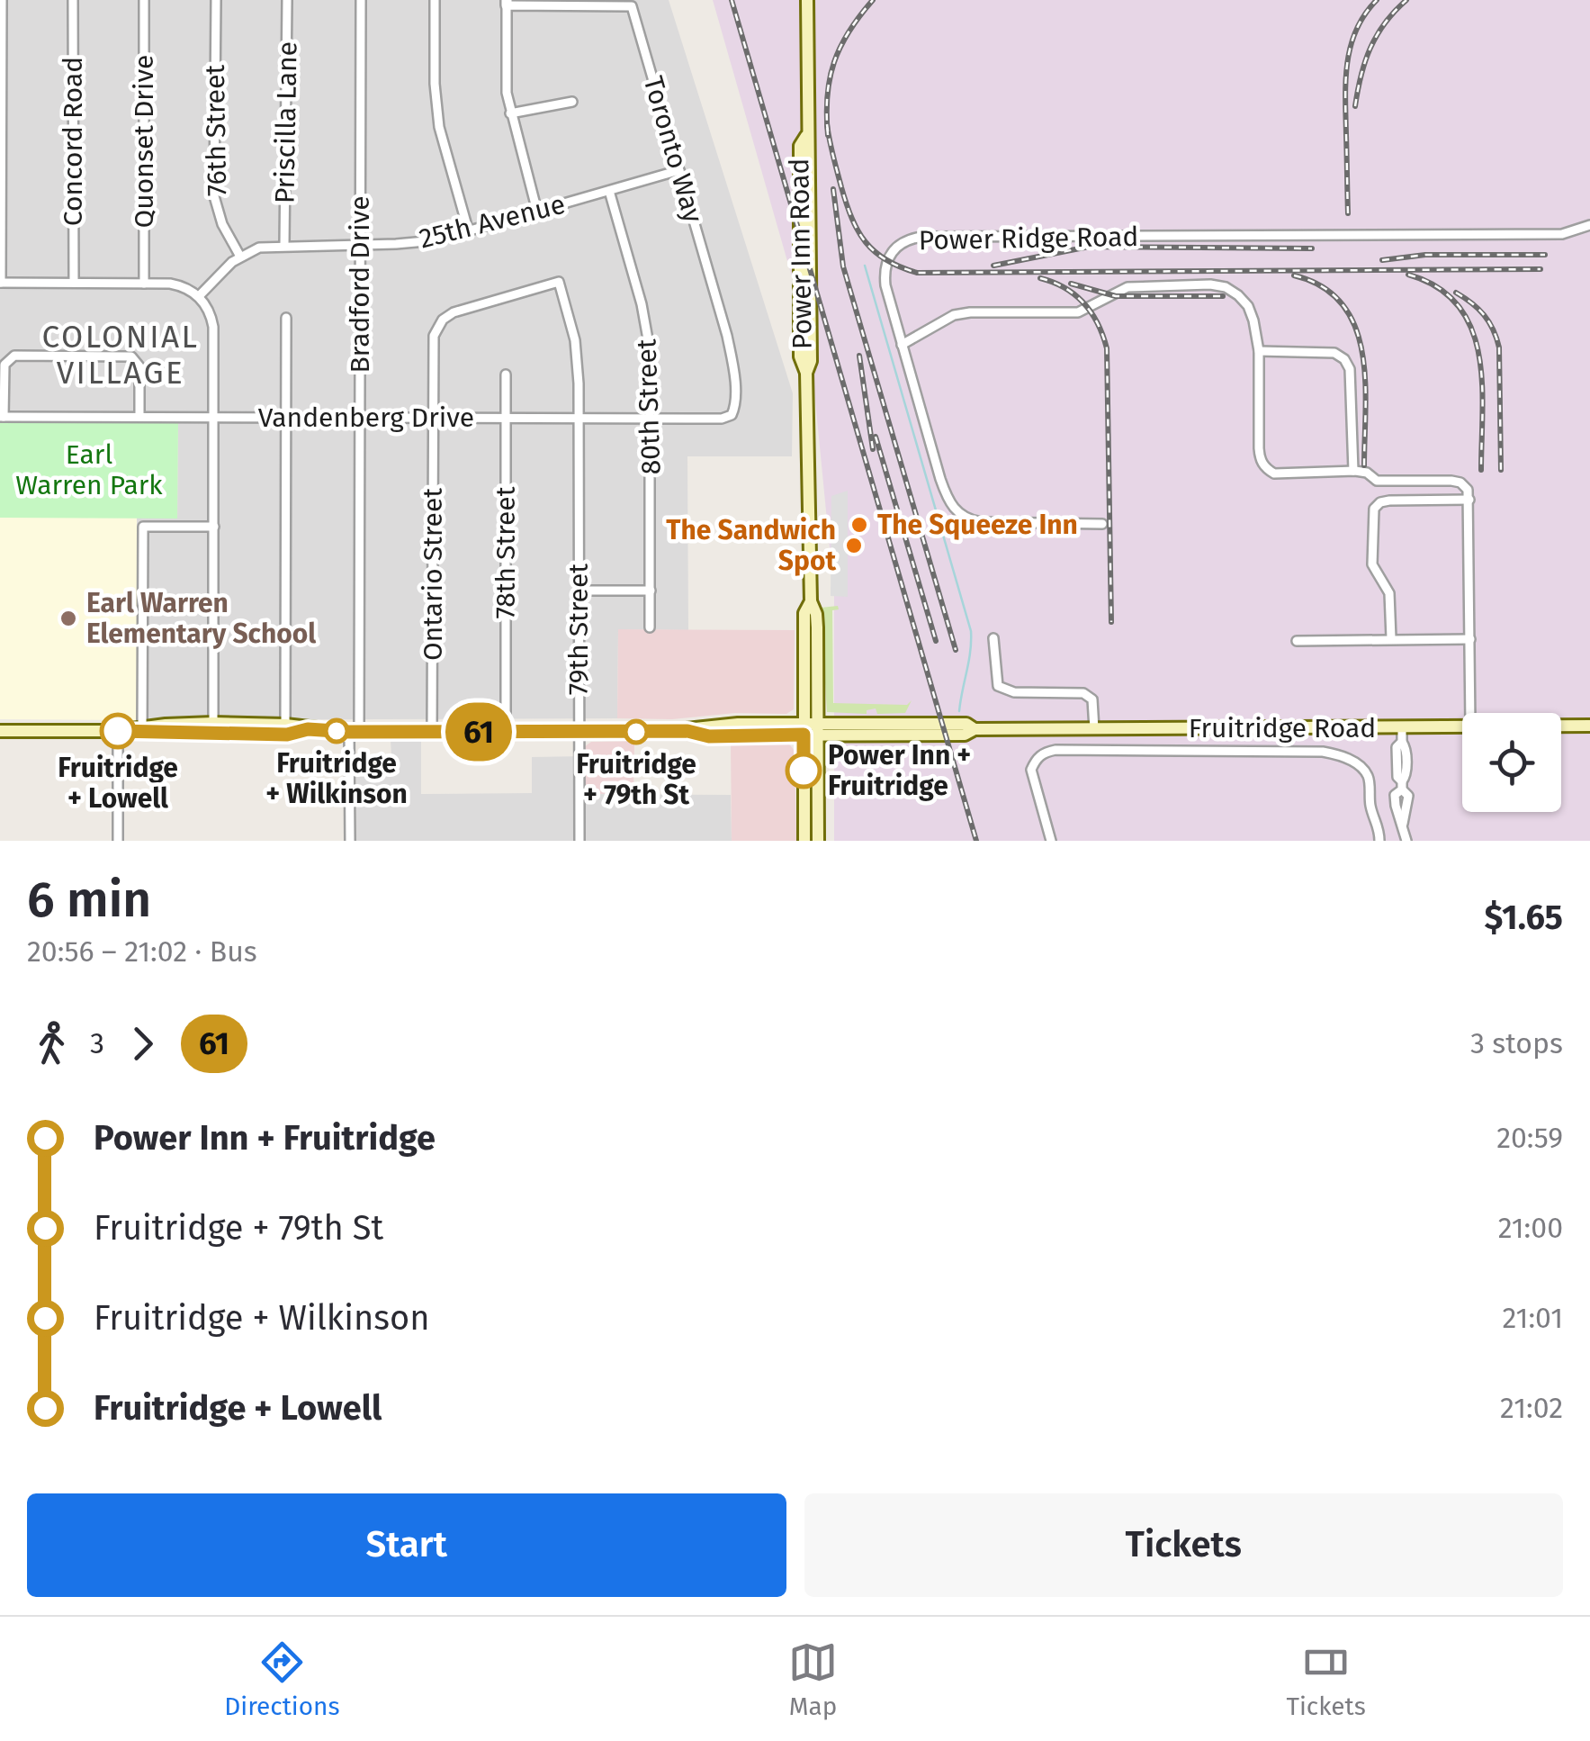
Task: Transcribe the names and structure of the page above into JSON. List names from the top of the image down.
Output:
{
  "streets": {
    "main road": ["Power Inn Road", "Fruitridge Road"],
    "street": [
      "Priscilla Lane",
      "76th Street",
      "Concord Road",
      "Quonset Drive",
      "Toronto Way",
      "25th Avenue",
      "Power Ridge Road",
      "Bradford Drive",
      "80th Street",
      "Vandenberg Drive",
      "78th Street",
      "Ontario Street",
      "79th Street"
    ]
  },
  "crossings": [
    ["Priscilla Lane", "25th Avenue"],
    ["76th Street", "25th Avenue"],
    ["Toronto Way", "25th Avenue"],
    ["Toronto Way", "Vandenberg Drive"],
    ["25th Avenue", "Bradford Drive"],
    ["25th Avenue", "80th Street"],
    ["Power Inn Road", "Fruitridge Road"],
    ["Bradford Drive", "Vandenberg Drive"],
    ["Bradford Drive", "Fruitridge Road"],
    ["80th Street", "Vandenberg Drive"],
    ["Vandenberg Drive", "78th Street"],
    ["Vandenberg Drive", "Ontario Street"],
    ["Vandenberg Drive", "79th Street"],
    ["78th Street", "Fruitridge Road"],
    ["Ontario Street", "79th Street"],
    ["Ontario Street", "Fruitridge Road"],
    ["79th Street", "Fruitridge Road"]
  ],
  "districts": ["COLONIAL VILLAGE"],
  "parks": ["Earl Warren Park"],
  "places": [
    "The Squeeze Inn",
    "The Sandwich Spot",
    "Earl Warren Elementary School",
    "Fruitridge + Lowell",
    "Fruitridge + Wilkinson",
    "Fruitridge + 79th St",
    "Power Inn + Fruitridge"
  ],
  "lines": ["bus line 61"],
  "page": {
    "on_map": "61",
    "heading": ["6 min", "20:56 – 21:02 · Bus", "$1.65"],
    "legs": ["3", "61", "3 stops"],
    "list": [
      {
        "name": "Power Inn + Fruitridge",
        "value": "20:59"
      },
      {
        "name": "Fruitridge + 79th St",
        "value": "21:00"
      },
      {
        "name": "Fruitridge + Wilkinson",
        "value": "21:01"
      },
      {
        "name": "Fruitridge + Lowell",
        "value": "21:02"
      }
    ],
    "buttons": ["Start", "Tickets"],
    "tabs": ["Directions", "Map", "Tickets"]
  }
}
